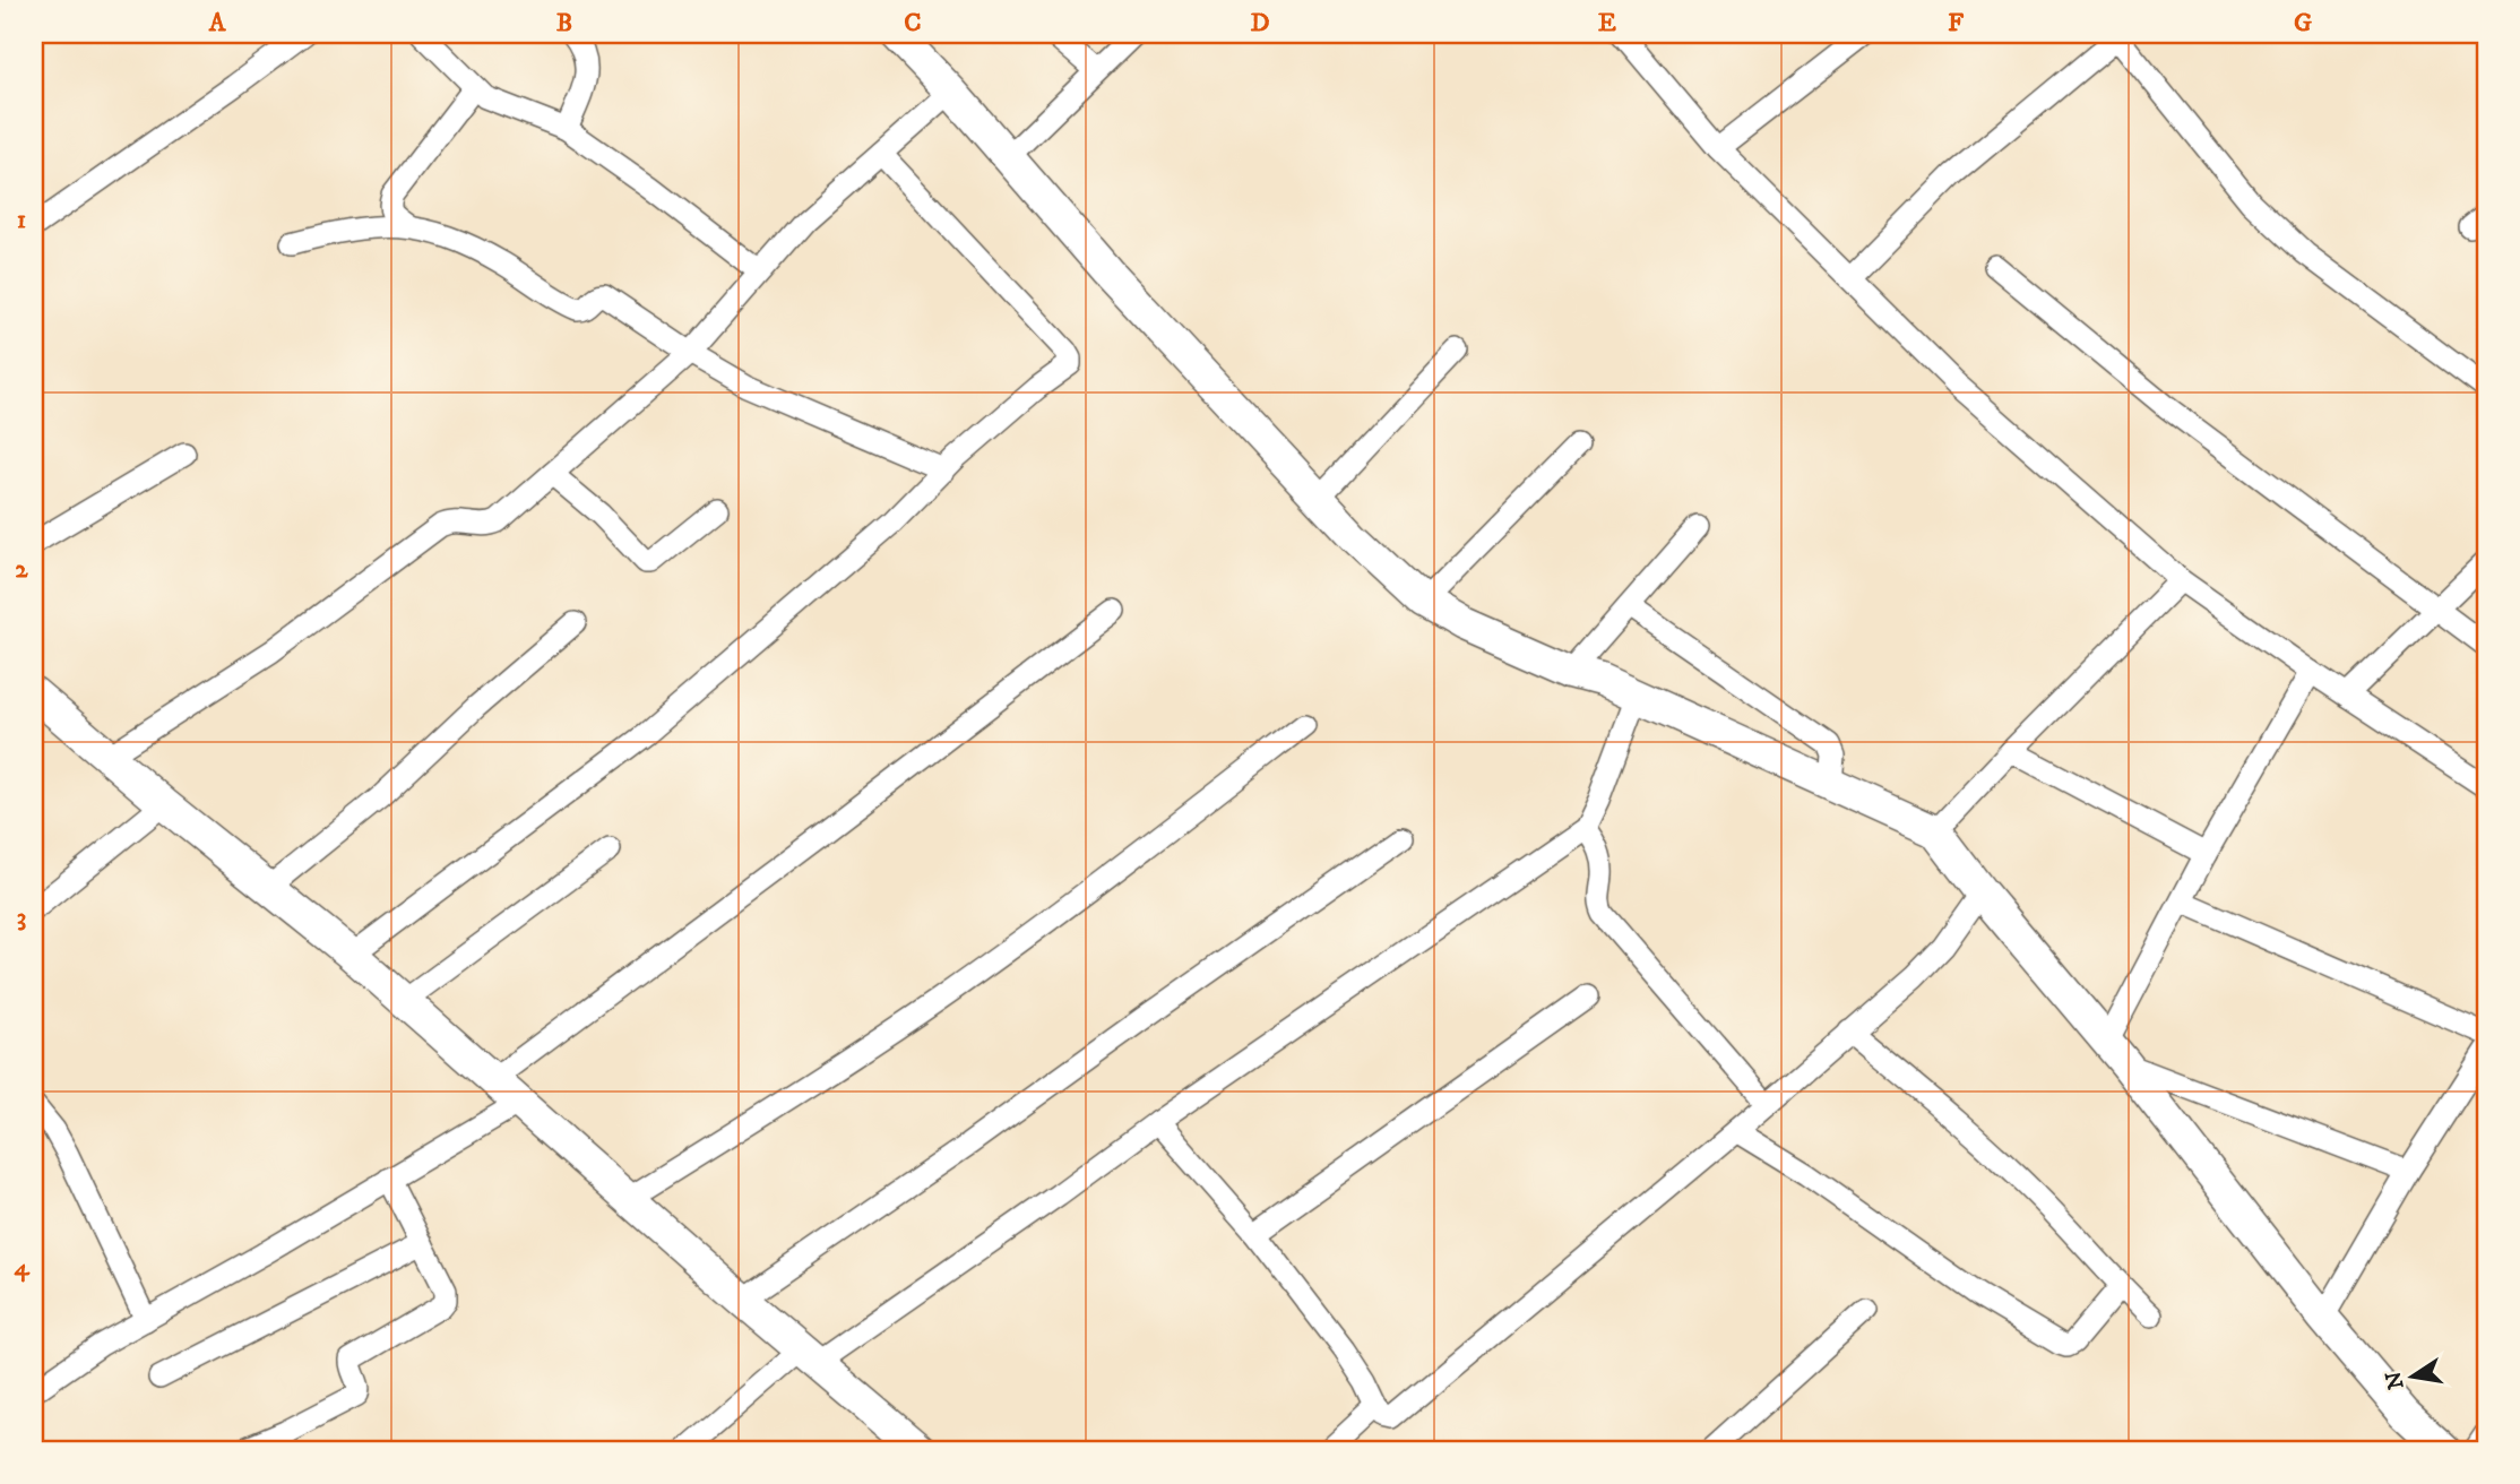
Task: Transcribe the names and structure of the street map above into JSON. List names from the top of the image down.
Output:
{
  "north": "left",
  "grid": {
    "columns": [
      "A",
      "B",
      "C",
      "D",
      "E",
      "F",
      "G"
    ],
    "rows": [
      "1",
      "2",
      "3",
      "4"
    ]
  }
}
